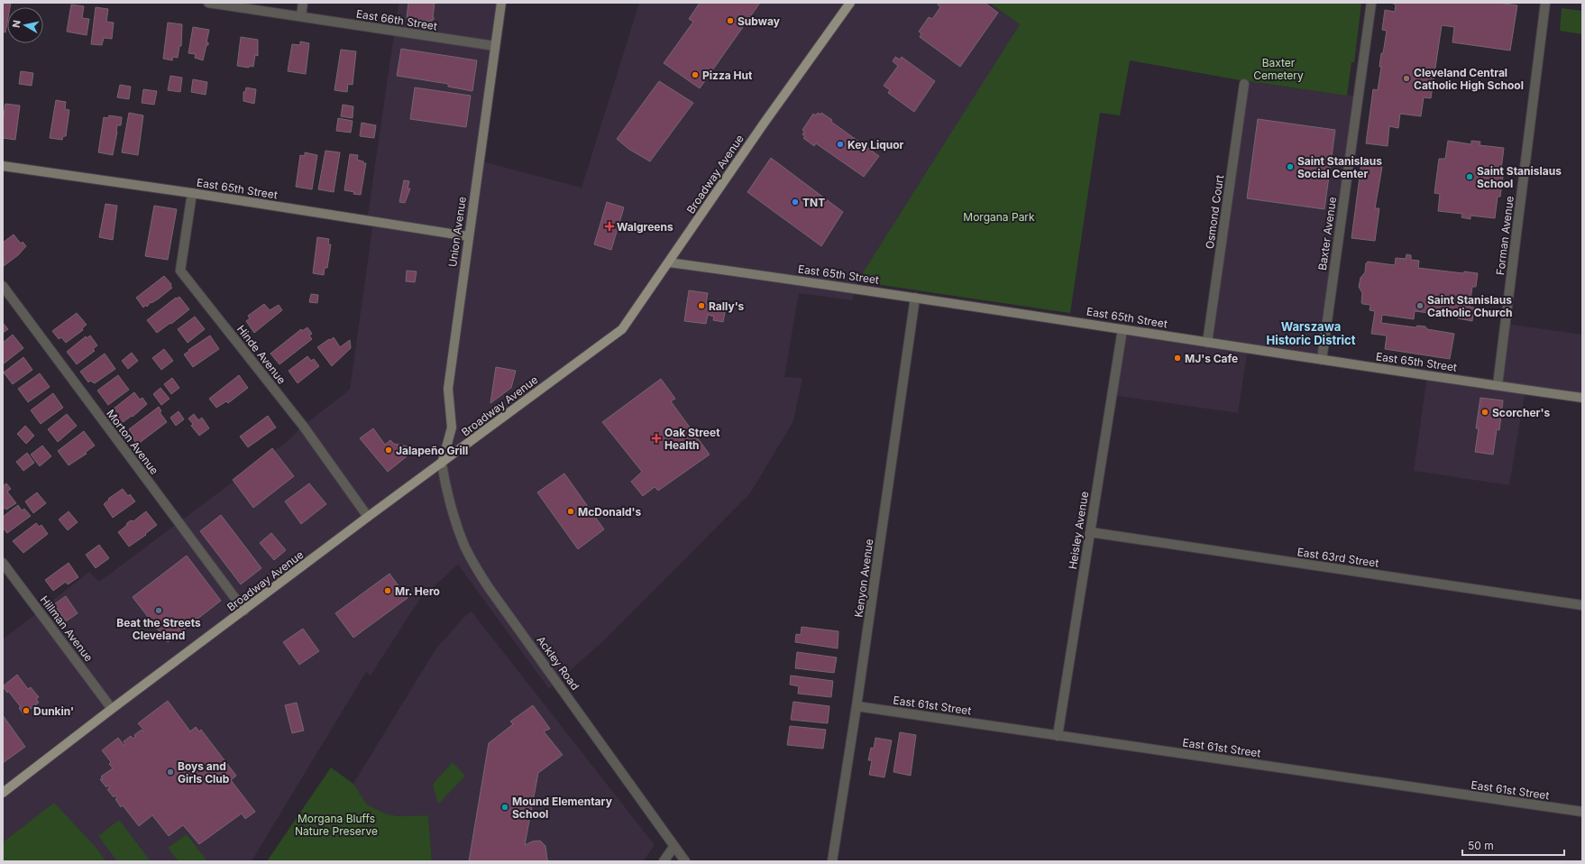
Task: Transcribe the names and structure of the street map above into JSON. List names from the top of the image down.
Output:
{
  "streets": {
    "main road": ["Broadway Avenue"],
    "street": [
      "East 66th Street",
      "East 65th Street",
      "Osmond Court",
      "Union Avenue",
      "Baxter Avenue",
      "Forman Avenue",
      "Hinde Avenue",
      "Morton Avenue",
      "Heisley Avenue",
      "East 63rd Street",
      "Kenyon Avenue",
      "Hillman Avenue",
      "Ackley Road",
      "East 61st Street"
    ]
  },
  "crossings": [
    ["East 66th Street", "Union Avenue"],
    ["Broadway Avenue", "East 65th Street"],
    ["Broadway Avenue", "Union Avenue"],
    ["Broadway Avenue", "Hinde Avenue"],
    ["Broadway Avenue", "Morton Avenue"],
    ["Broadway Avenue", "Hillman Avenue"],
    ["Broadway Avenue", "Ackley Road"],
    ["East 65th Street", "Osmond Court"],
    ["East 65th Street", "Union Avenue"],
    ["East 65th Street", "Baxter Avenue"],
    ["East 65th Street", "Forman Avenue"],
    ["East 65th Street", "Hinde Avenue"],
    ["East 65th Street", "Heisley Avenue"],
    ["East 65th Street", "Kenyon Avenue"],
    ["Union Avenue", "Ackley Road"],
    ["Heisley Avenue", "East 63rd Street"],
    ["Heisley Avenue", "East 61st Street"],
    ["Kenyon Avenue", "East 61st Street"]
  ],
  "districts": ["Warszawa Historic District"],
  "parks": ["Baxter Cemetery", "Morgana Park", "Morgana Bluffs Nature Preserve"],
  "places": {
    "other": [
      "Subway",
      "Pizza Hut",
      "Cleveland Central Catholic High School",
      "Key Liquor",
      "Saint Stanislaus Social Center",
      "Saint Stanislaus School",
      "TNT",
      "Rally's",
      "Saint Stanislaus Catholic Church",
      "MJ's Cafe",
      "Scorcher's",
      "Jalapeño Grill",
      "McDonald's",
      "Mr. Hero",
      "Beat the Streets Cleveland",
      "Dunkin'",
      "Boys and Girls Club",
      "Mound Elementary School"
    ],
    "health": ["Walgreens", "Oak Street Health"]
  },
  "scale_bar": "50 m",
  "north": "left"
}
